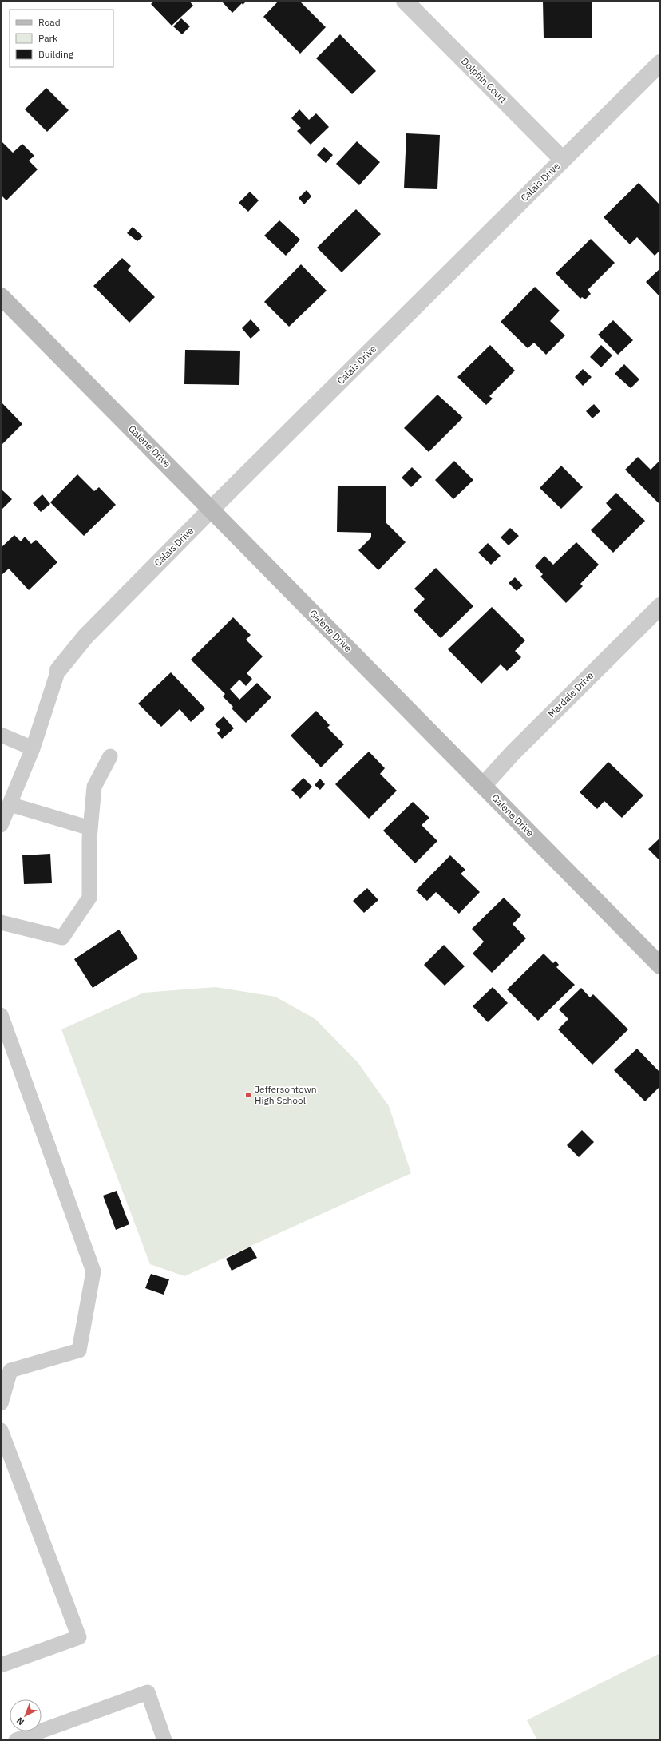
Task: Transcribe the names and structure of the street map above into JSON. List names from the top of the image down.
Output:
{
  "streets": {
    "street": [
      "Dolphin Court",
      "Calais Drive",
      "Galene Drive",
      "Mardale Drive"
    ]
  },
  "crossings": [
    ["Dolphin Court", "Calais Drive"],
    ["Calais Drive", "Galene Drive"],
    ["Galene Drive", "Mardale Drive"]
  ],
  "places": ["Jeffersontown High School"],
  "legend": ["Road", "Park", "Building"],
  "north": "bottom left"
}
